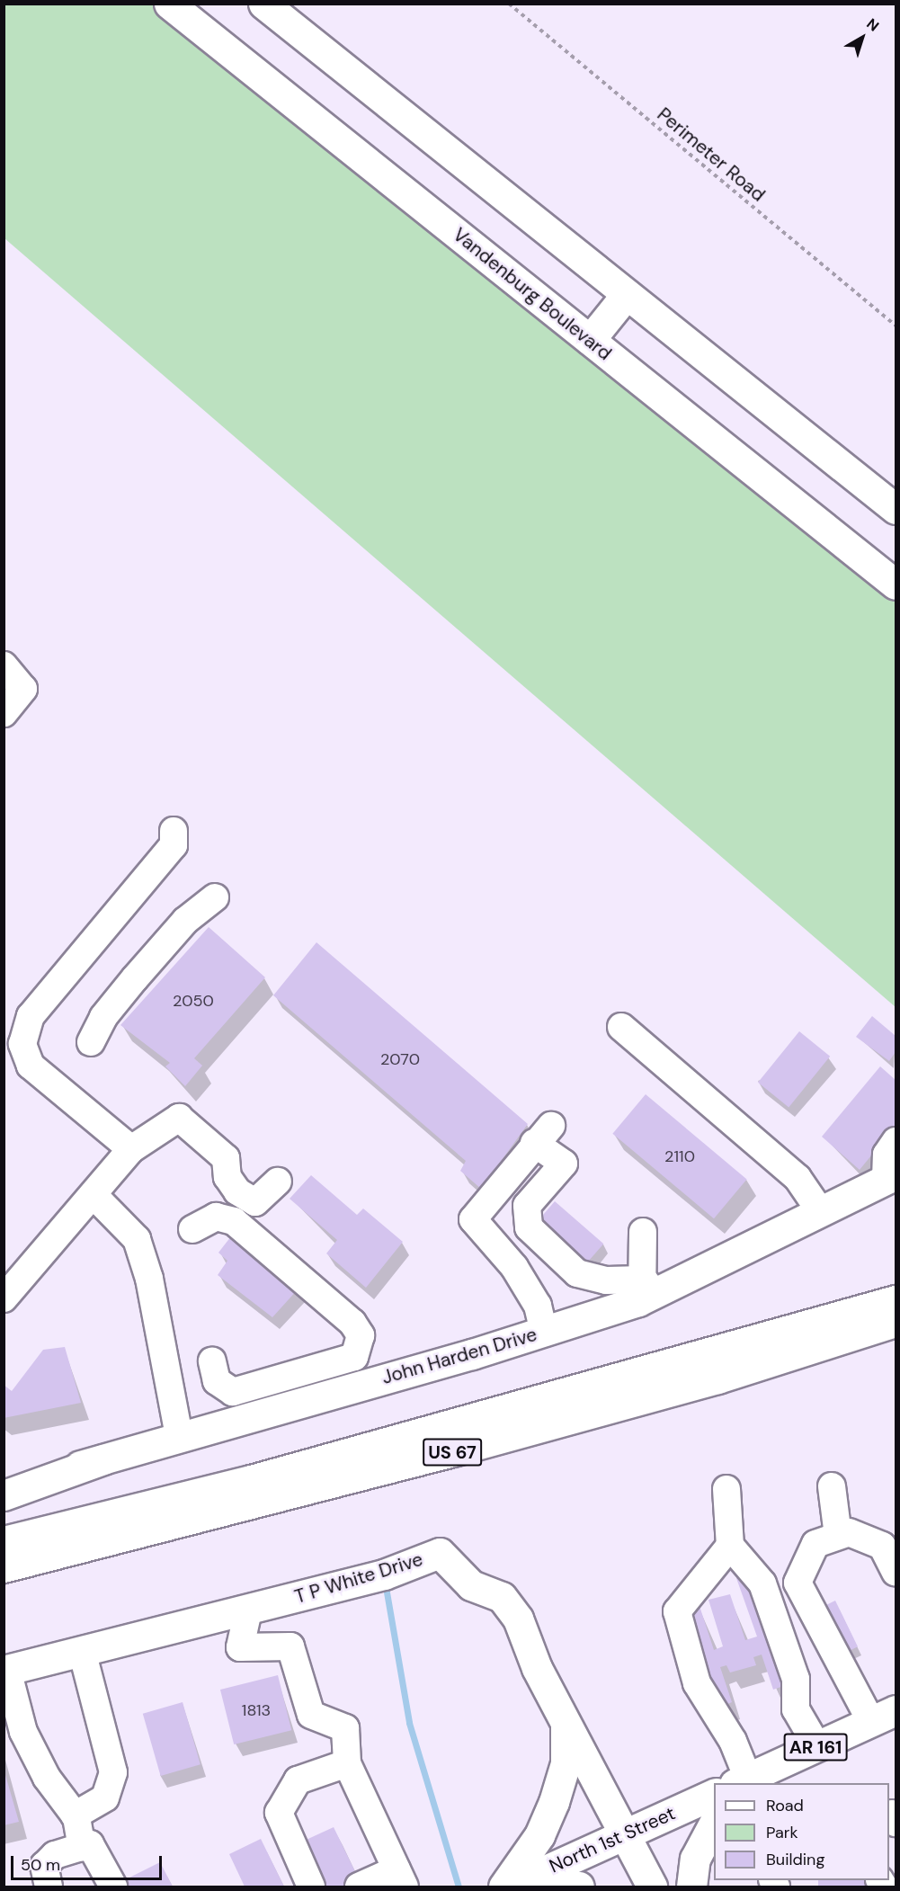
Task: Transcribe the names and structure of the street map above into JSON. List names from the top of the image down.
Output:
{
  "streets": {
    "main road": [
      "Vandenburg Boulevard",
      "John Harden Drive",
      "US 67",
      "T P White Drive",
      "AR 161",
      "North 1st Street"
    ],
    "path": ["Perimeter Road"]
  },
  "crossings": [
    ["T P White Drive", "North 1st Street"]
  ],
  "house_numbers": [
    "2050",
    "2070",
    "2110",
    "1813"
  ],
  "legend": ["Road", "Park", "Building"],
  "scale_bar": "50 m",
  "north": "top right"
}
